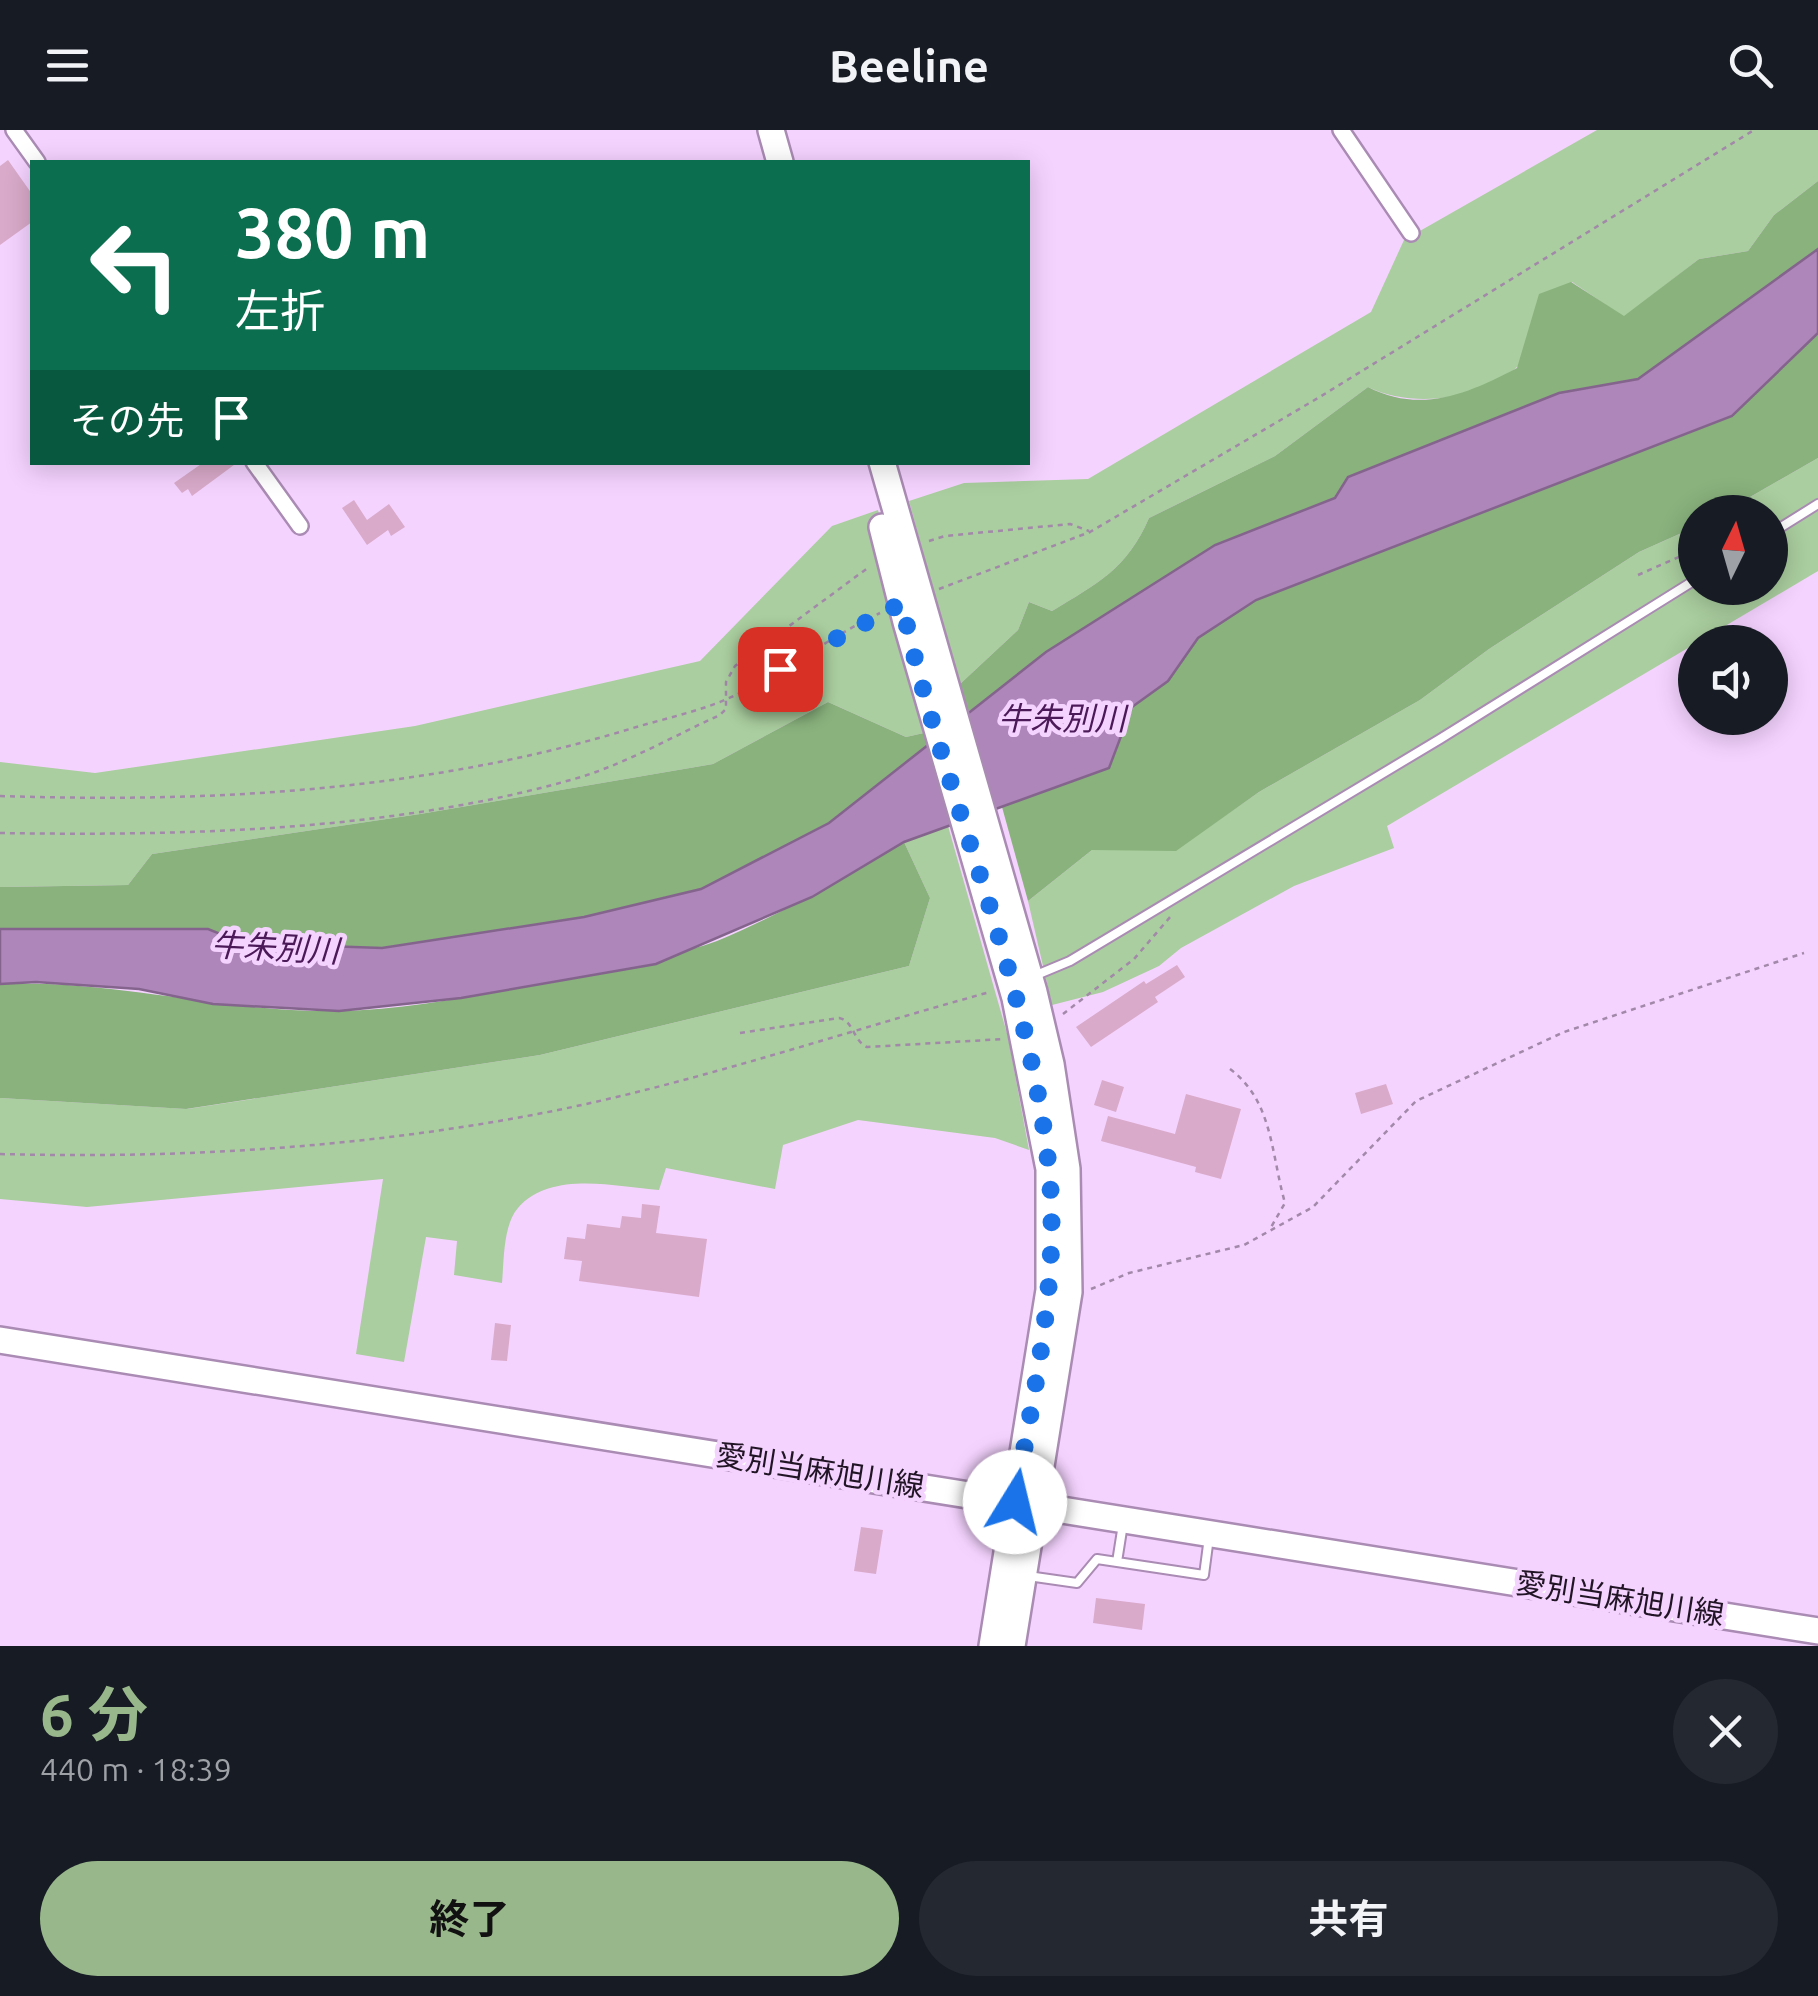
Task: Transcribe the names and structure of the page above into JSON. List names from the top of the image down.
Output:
{
  "streets": {
    "main road": ["愛別当麻旭川線"]
  },
  "water": ["牛朱別川"],
  "north": "top",
  "page": {
    "header": "Beeline",
    "turn": ["380 m", "左折"],
    "then": "その先",
    "heading": ["6 分", "440 m · 18:39"],
    "buttons": ["終了", "共有"]
  }
}
